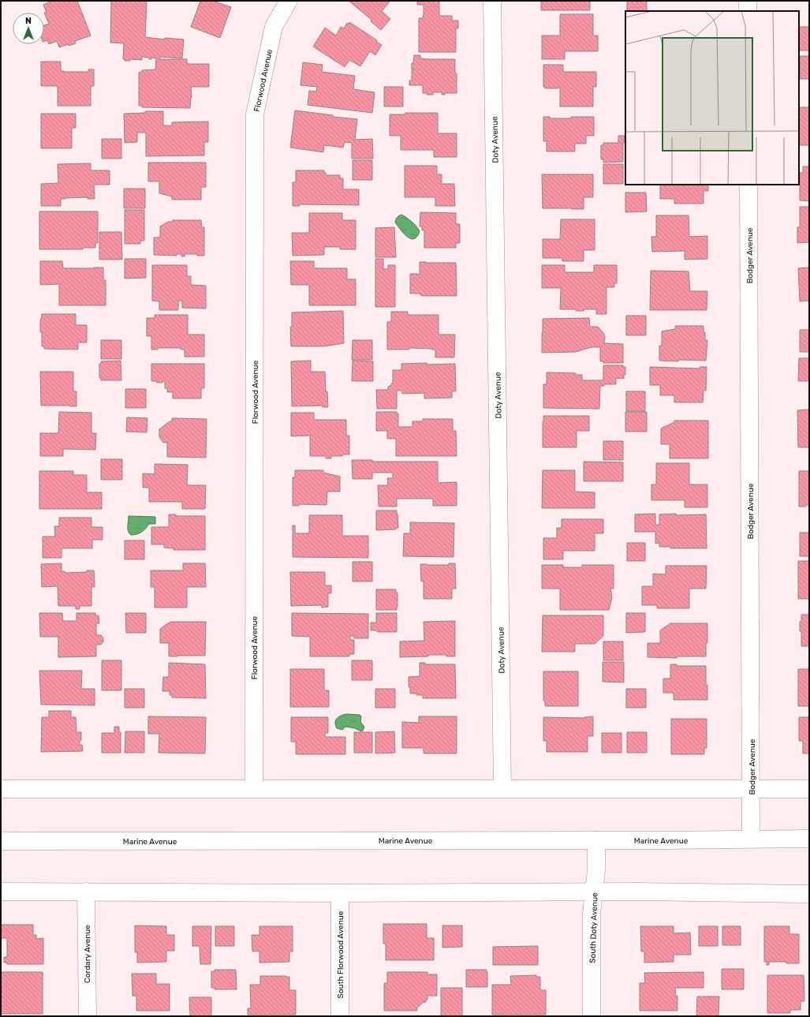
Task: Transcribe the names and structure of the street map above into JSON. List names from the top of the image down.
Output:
{
  "streets": {
    "street": [
      "Florwood Avenue",
      "Doty Avenue",
      "Bodger Avenue",
      "Marine Avenue",
      "South Doty Avenue",
      "Cordary Avenue",
      "South Florwood Avenue"
    ]
  },
  "crossings": [
    ["Bodger Avenue", "Marine Avenue"],
    ["Marine Avenue", "South Doty Avenue"]
  ],
  "north": "top"
}
